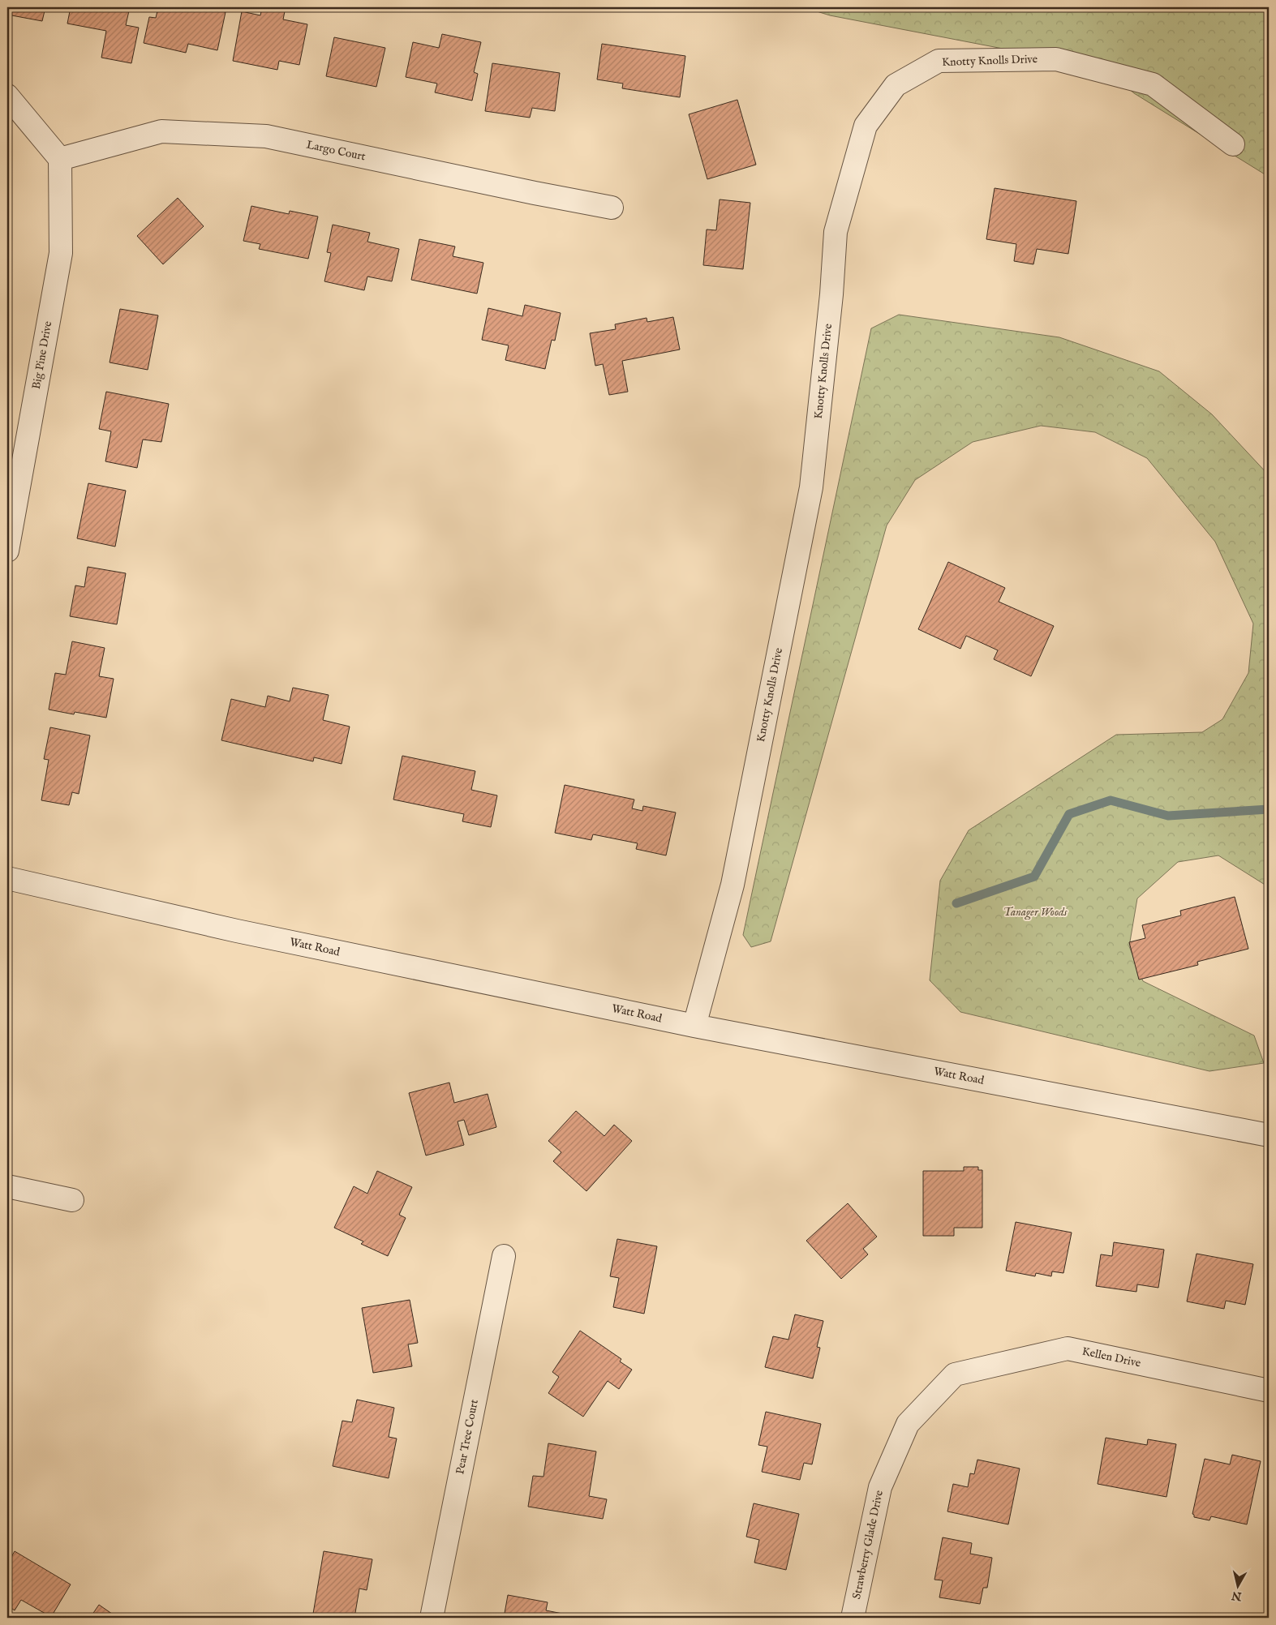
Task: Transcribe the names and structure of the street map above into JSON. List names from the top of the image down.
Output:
{
  "streets": {
    "street": [
      "Knotty Knolls Drive",
      "Largo Court",
      "Big Pine Drive",
      "Watt Road",
      "Kellen Drive",
      "Pear Tree Court",
      "Strawberry Glade Drive"
    ]
  },
  "crossings": [
    ["Knotty Knolls Drive", "Watt Road"],
    ["Largo Court", "Big Pine Drive"],
    ["Kellen Drive", "Strawberry Glade Drive"]
  ],
  "parks": ["Tanager Woods"],
  "north": "bottom"
}
